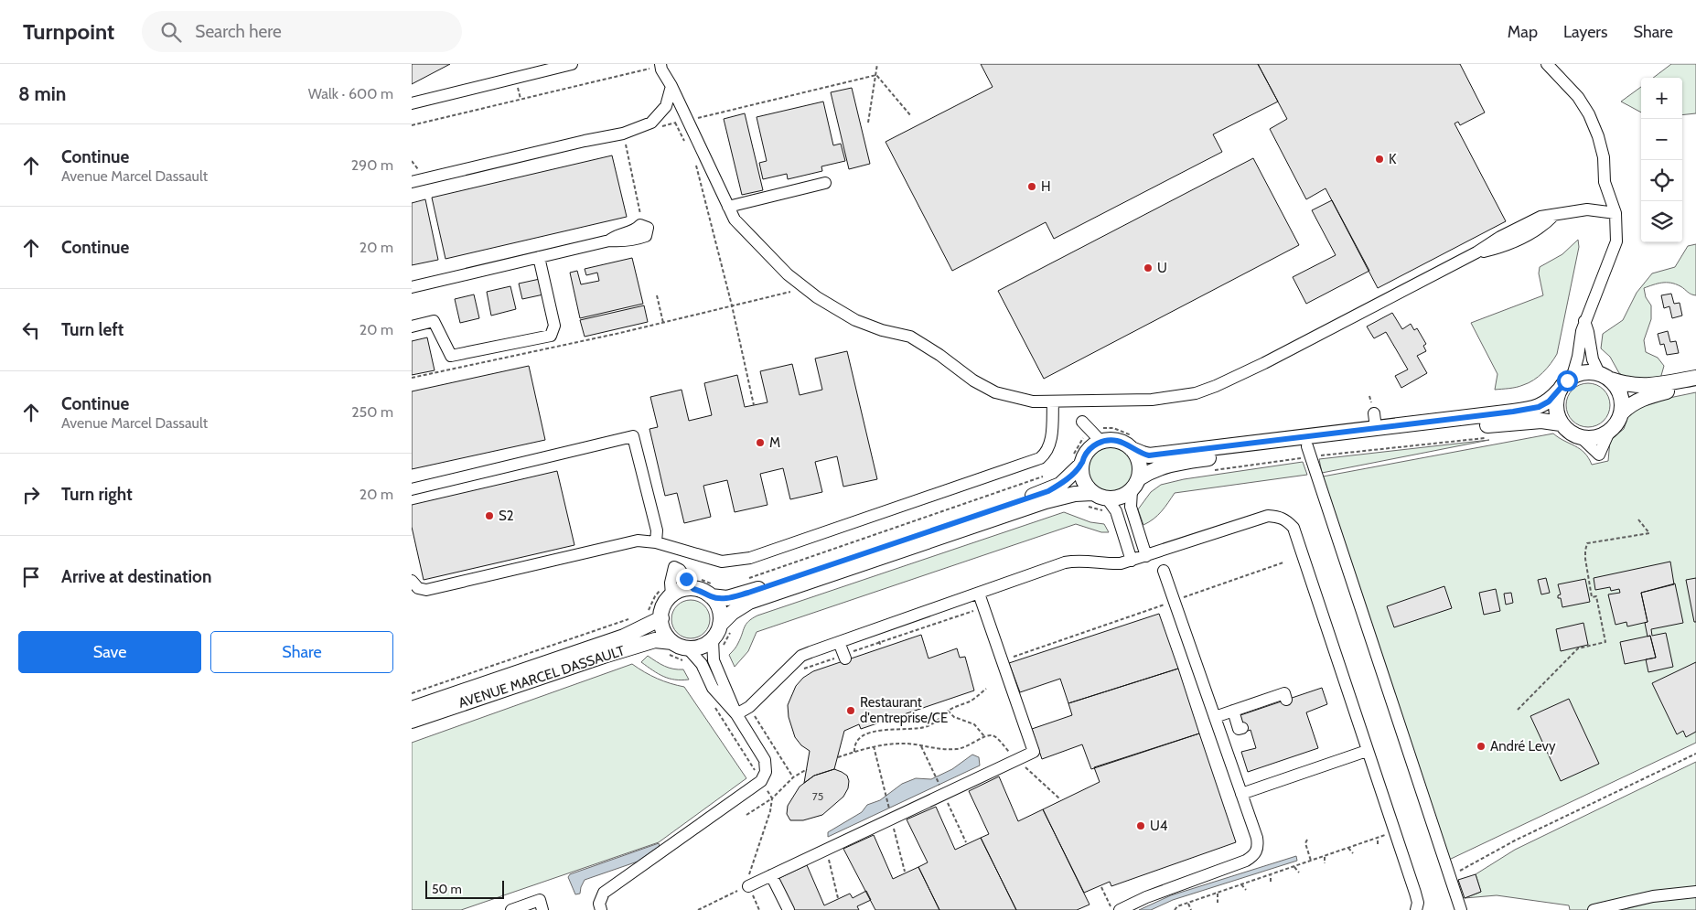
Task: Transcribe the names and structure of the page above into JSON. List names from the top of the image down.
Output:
{
  "streets": {
    "main road": ["AVENUE MARCEL DASSAULT"]
  },
  "places": [
    "K",
    "H",
    "U",
    "M",
    "S2",
    "Restaurant d'entreprise/CE",
    "André Levy",
    "U4"
  ],
  "house_numbers": ["75"],
  "scale_bar": "50 m",
  "page": {
    "header": "Turnpoint",
    "search": "Search here",
    "nav": ["Map", "Layers", "Share"],
    "heading": ["8 min", "Walk · 600 m"],
    "map_buttons": ["+", "−"],
    "list": [
      ["Continue", "Avenue Marcel Dassault", "290 m"],
      ["Continue", "20 m"],
      ["Turn left", "20 m"],
      ["Continue", "Avenue Marcel Dassault", "250 m"],
      ["Turn right", "20 m"],
      "Arrive at destination"
    ],
    "buttons": ["Save", "Share"],
    "scale": "50 m"
  }
}
